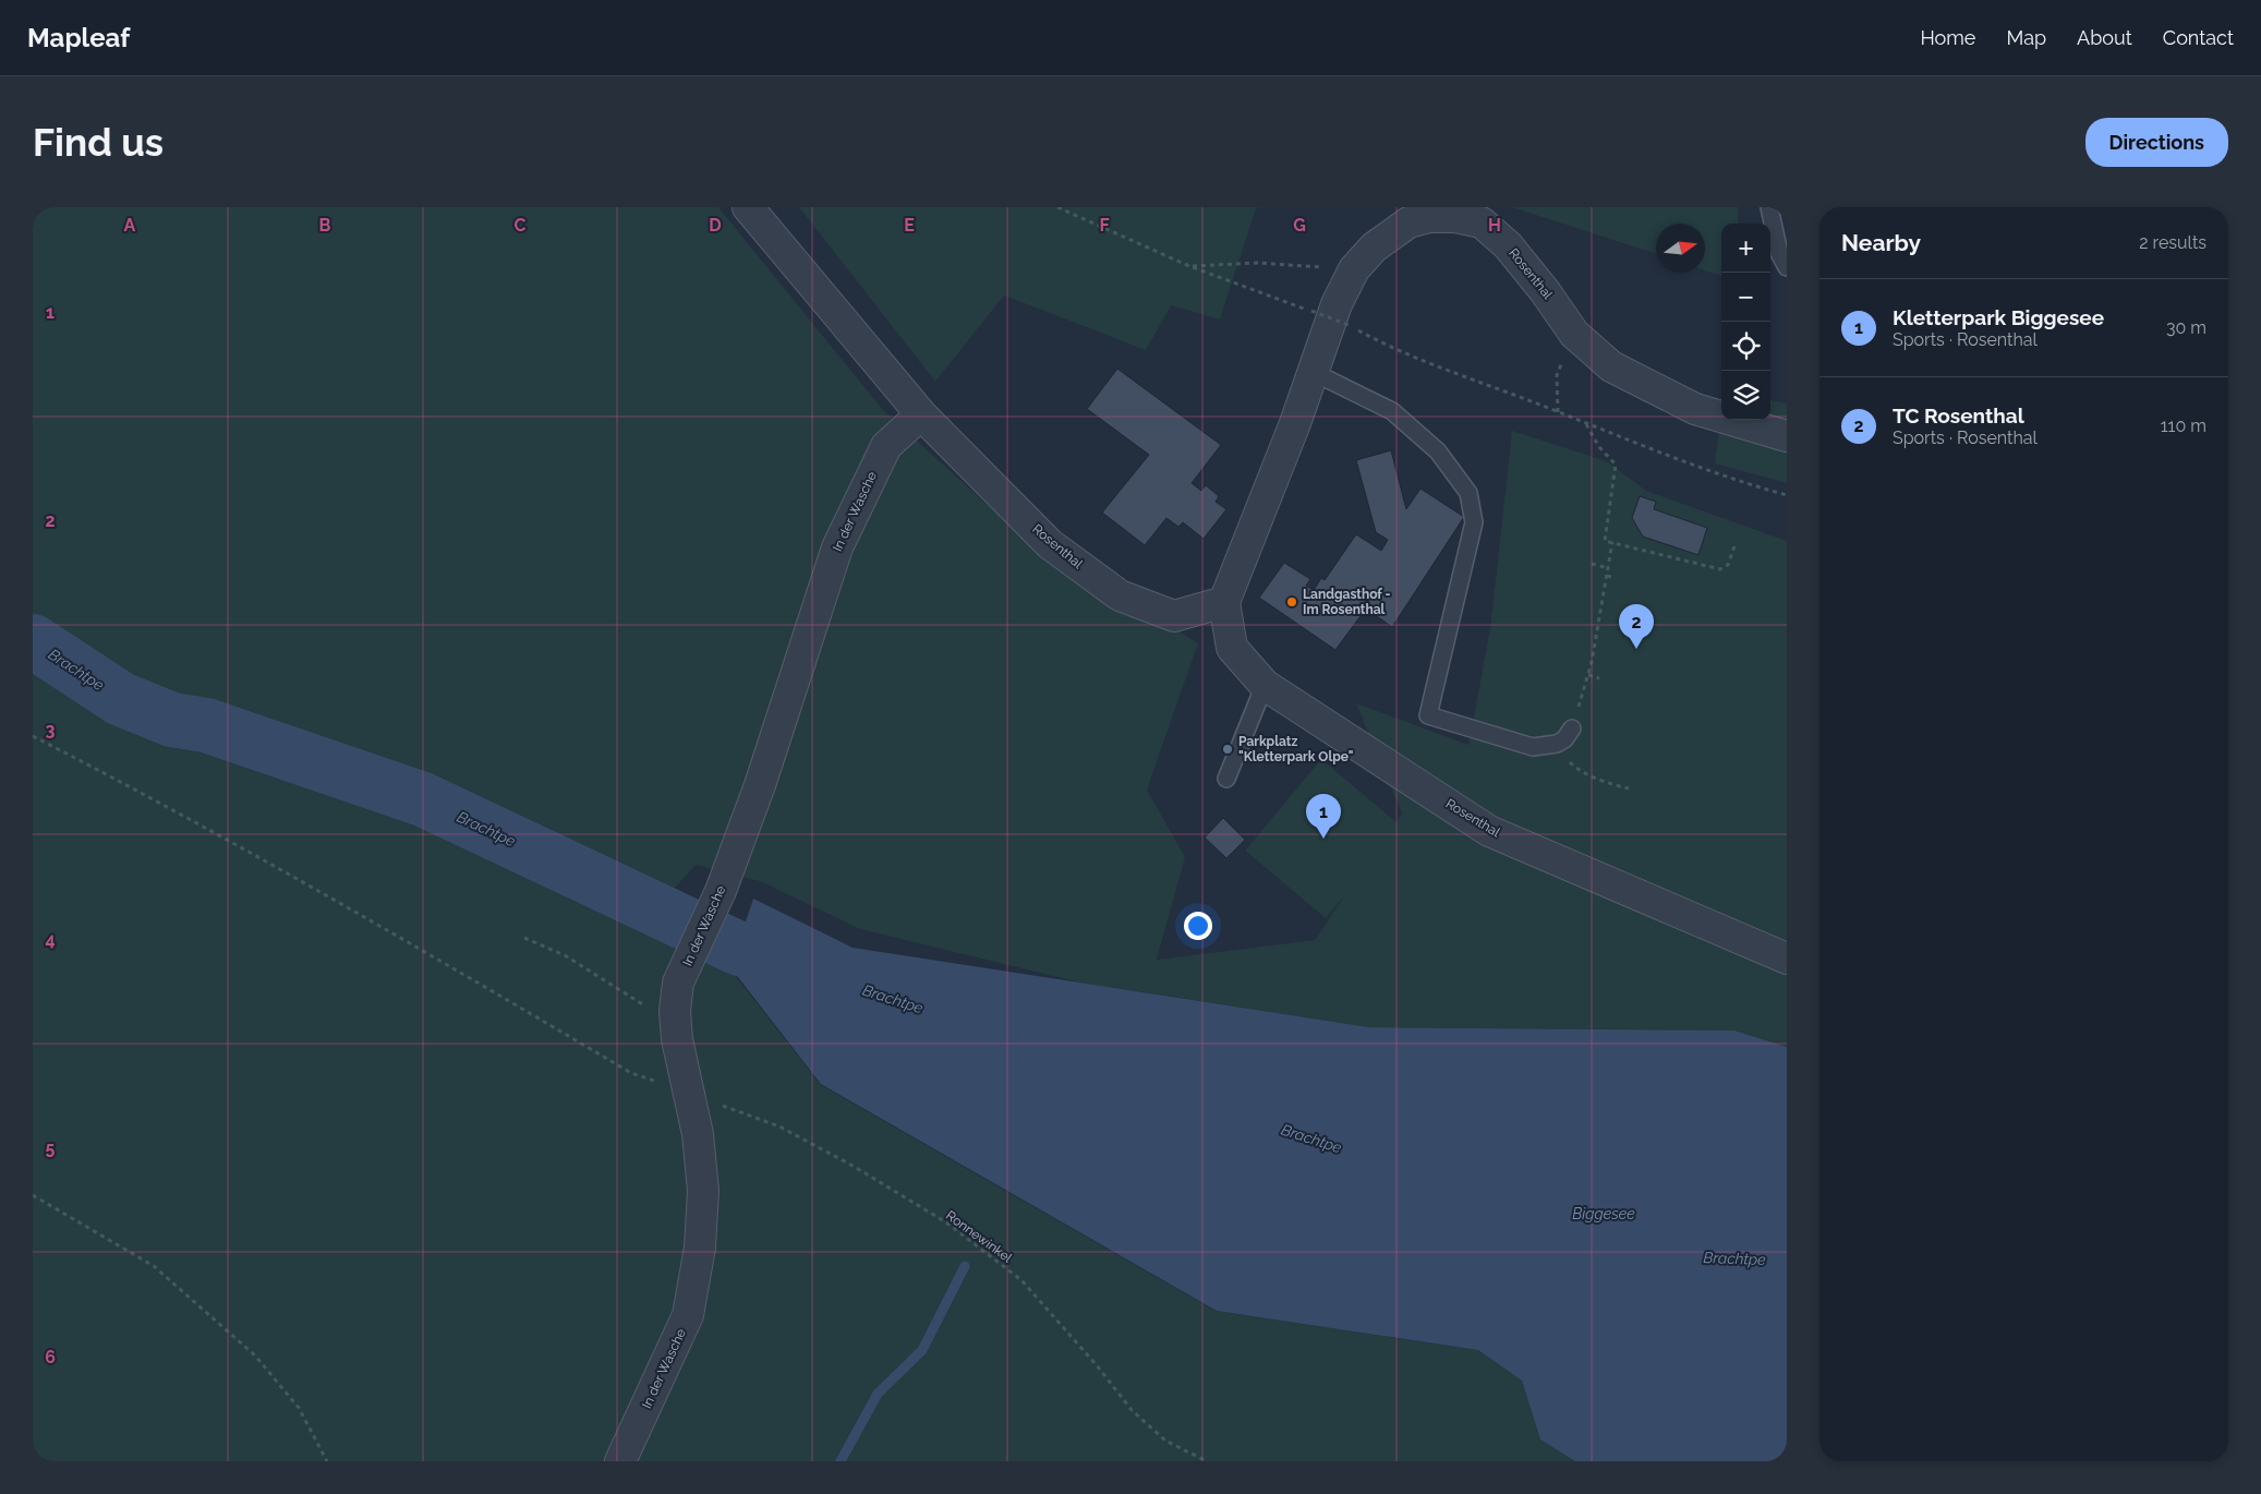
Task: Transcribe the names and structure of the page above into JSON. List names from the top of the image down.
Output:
{
  "streets": {
    "street": ["Rosenthal", "In der Wasche"],
    "path": ["Ronnewinkel"]
  },
  "crossings": [
    ["Rosenthal", "In der Wasche"],
    ["In der Wasche", "Ronnewinkel"]
  ],
  "water": ["Brachtpe", "Biggesee"],
  "places": ["Landgasthof - Im Rosenthal", "Parkplatz \"Kletterpark Olpe\""],
  "north": "right",
  "page": {
    "header": "Mapleaf",
    "nav": [
      "Home",
      "Map",
      "About",
      "Contact"
    ],
    "buttons": "Directions",
    "title": "Find us",
    "heading": ["Nearby", "2 results"],
    "map_buttons": ["+", "−"],
    "list": [
      {
        "mark": "1",
        "name": "Kletterpark Biggesee",
        "note": "Sports · Rosenthal",
        "value": "30 m"
      },
      {
        "mark": "2",
        "name": "TC Rosenthal",
        "note": "Sports · Rosenthal",
        "value": "110 m"
      }
    ],
    "pins": ["2", "1"]
  },
  "grid": {
    "columns": [
      "A",
      "B",
      "C",
      "D",
      "E",
      "F",
      "G",
      "H"
    ],
    "rows": [
      "1",
      "2",
      "3",
      "4",
      "5",
      "6"
    ]
  }
}
